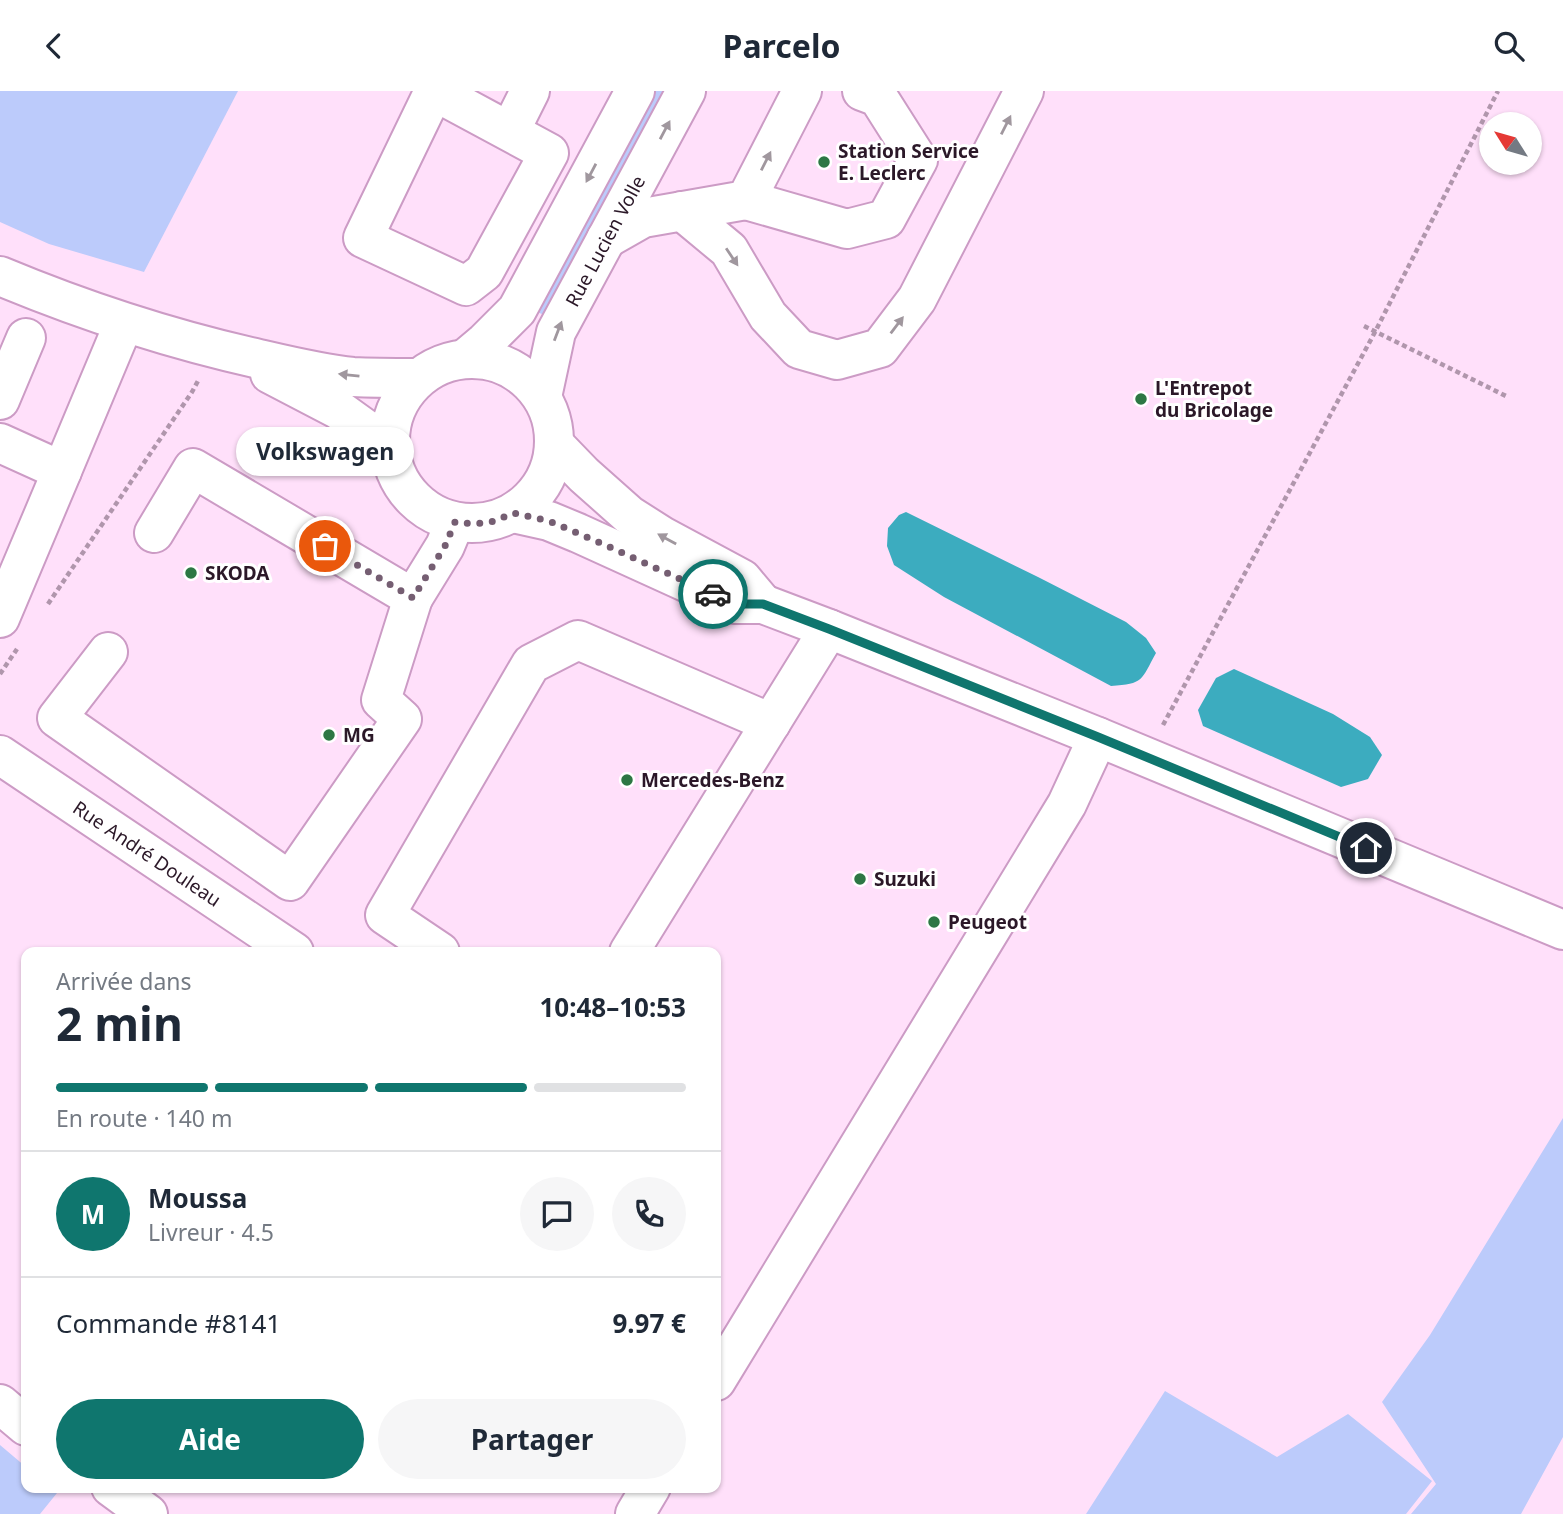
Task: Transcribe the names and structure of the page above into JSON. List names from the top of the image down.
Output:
{
  "streets": {
    "main road": ["Rue Lucien Volle", "Rue André Douleau"]
  },
  "places": [
    "Station Service E. Leclerc",
    "L'Entrepot du Bricolage",
    "Volkswagen",
    "SKODA",
    "MG",
    "Mercedes-Benz",
    "Suzuki",
    "Peugeot"
  ],
  "north": "top left",
  "page": {
    "header": "Parcelo",
    "bubble": "Volkswagen",
    "heading": ["2 min", "Arrivée dans", "10:48–10:53"],
    "panel": [
      "Moussa",
      "Livreur · 4.5",
      "Commande #8141",
      "9.97 €"
    ],
    "bar": "En route · 140 m",
    "round": "M",
    "buttons": ["Aide", "Partager"]
  }
}
